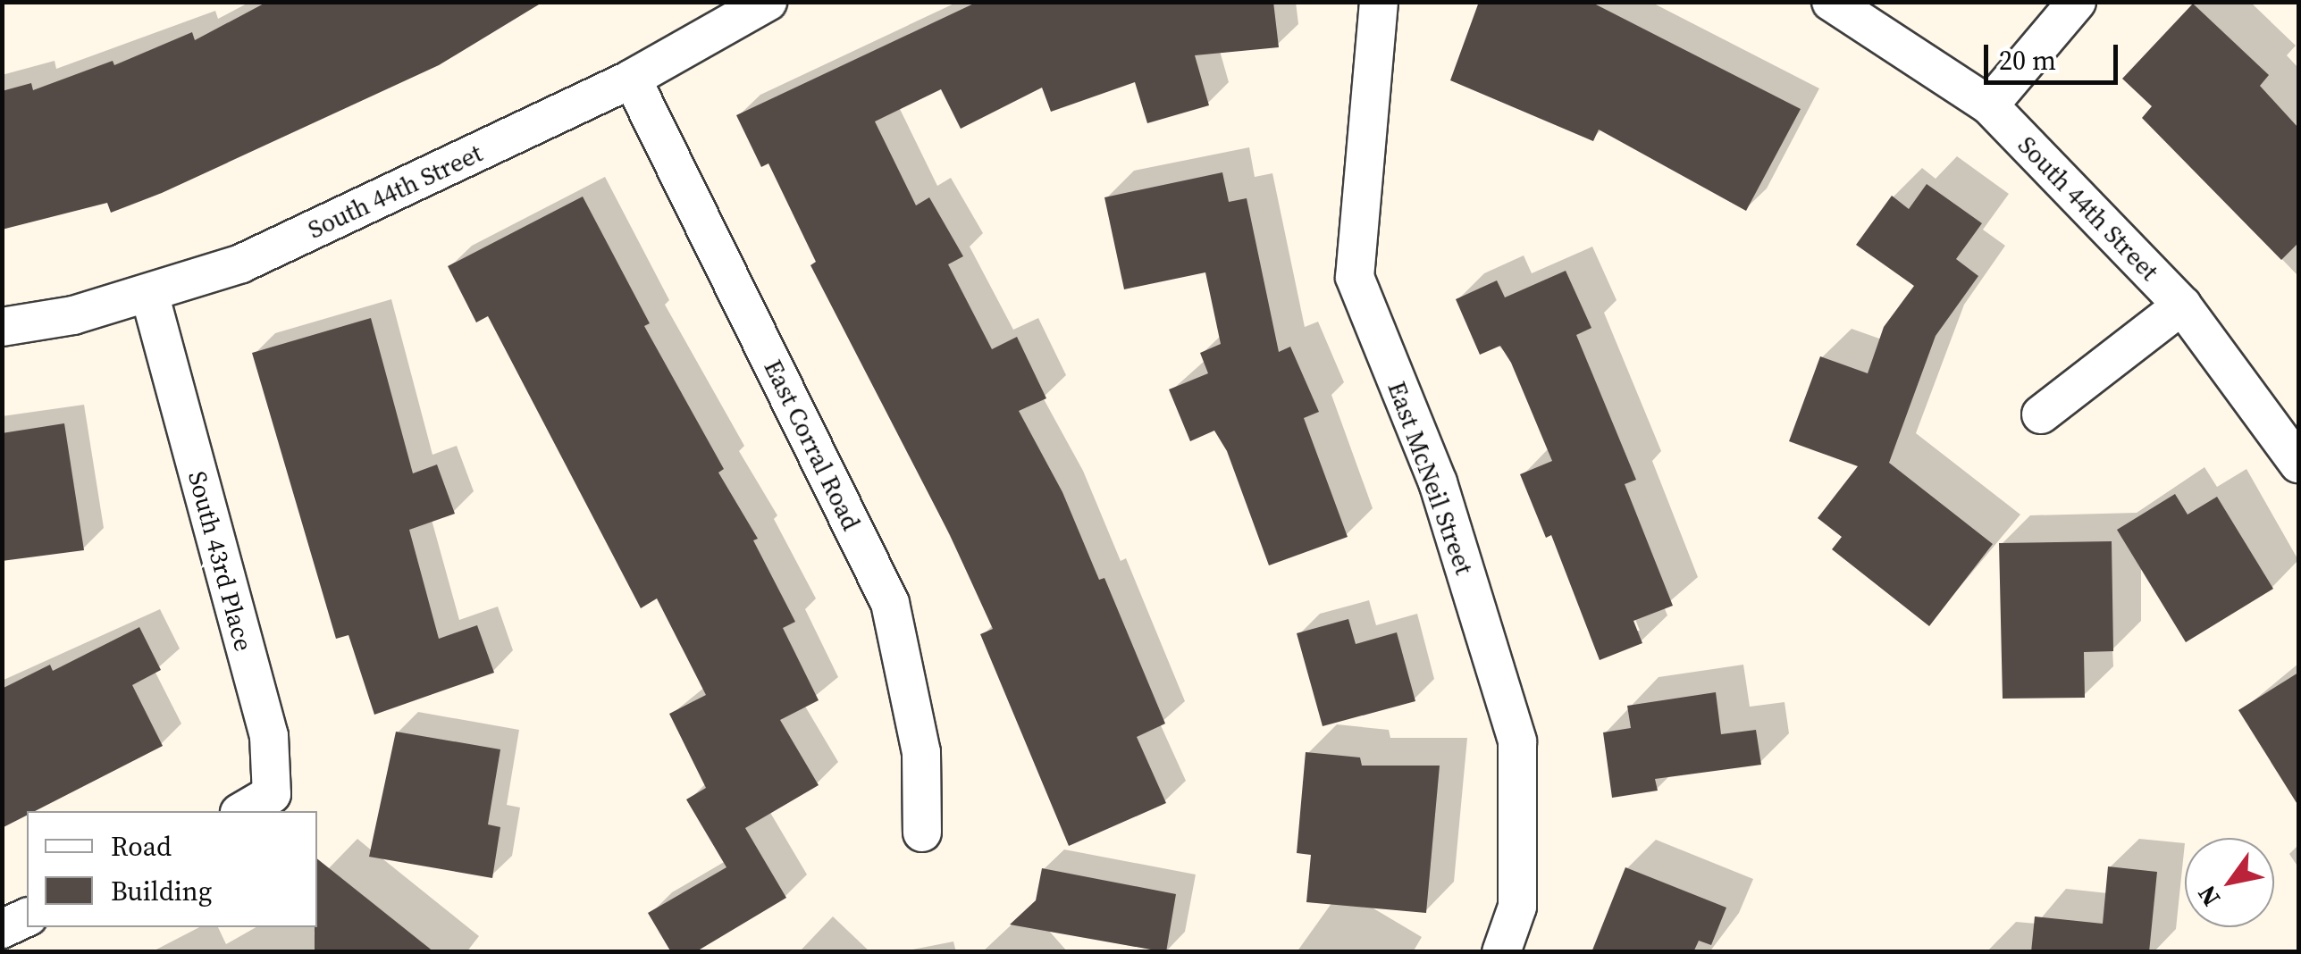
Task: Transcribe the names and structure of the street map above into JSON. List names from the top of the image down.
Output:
{
  "streets": {
    "street": [
      "South 44th Street",
      "East Corral Road",
      "East McNeil Street",
      "South 43rd Place"
    ]
  },
  "crossings": [
    ["South 44th Street", "East Corral Road"],
    ["South 44th Street", "South 43rd Place"]
  ],
  "legend": ["Road", "Building"],
  "scale_bar": "20 m",
  "north": "bottom left"
}
